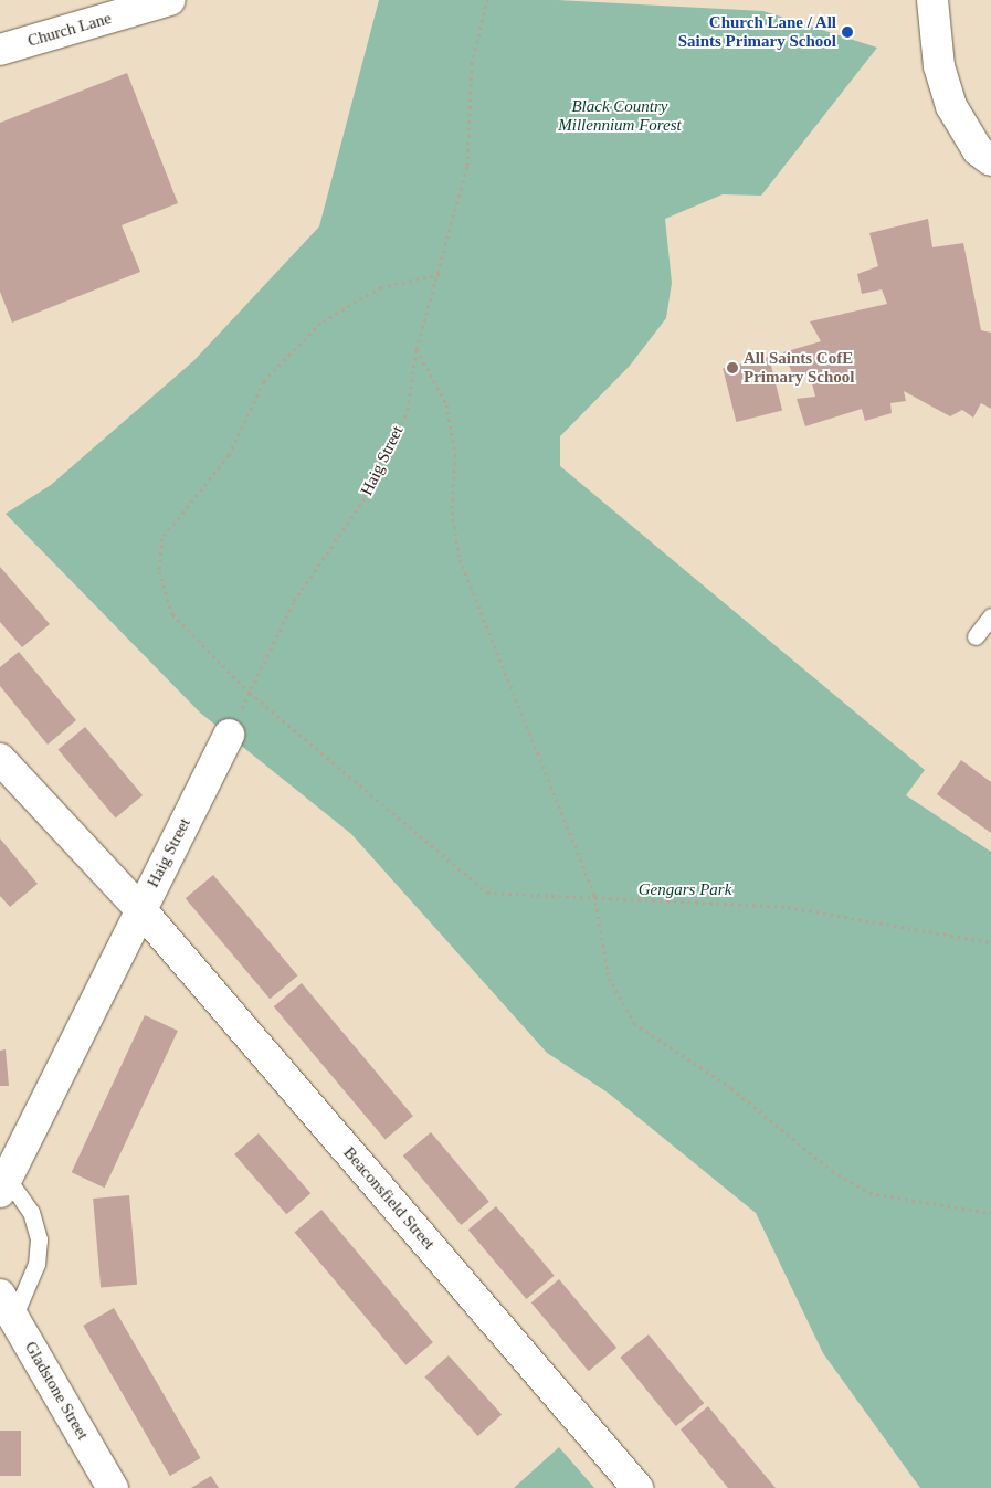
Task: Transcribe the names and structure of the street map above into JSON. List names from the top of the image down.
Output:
{
  "streets": {
    "street": [
      "Church Lane",
      "Haig Street",
      "Beaconsfield Street",
      "Gladstone Street"
    ]
  },
  "crossings": [
    ["Haig Street", "Beaconsfield Street"]
  ],
  "parks": ["Black Country Millennium Forest", "Gengars Park"],
  "places": ["Church Lane / All Saints Primary School", "All Saints CofE Primary School"]
}
